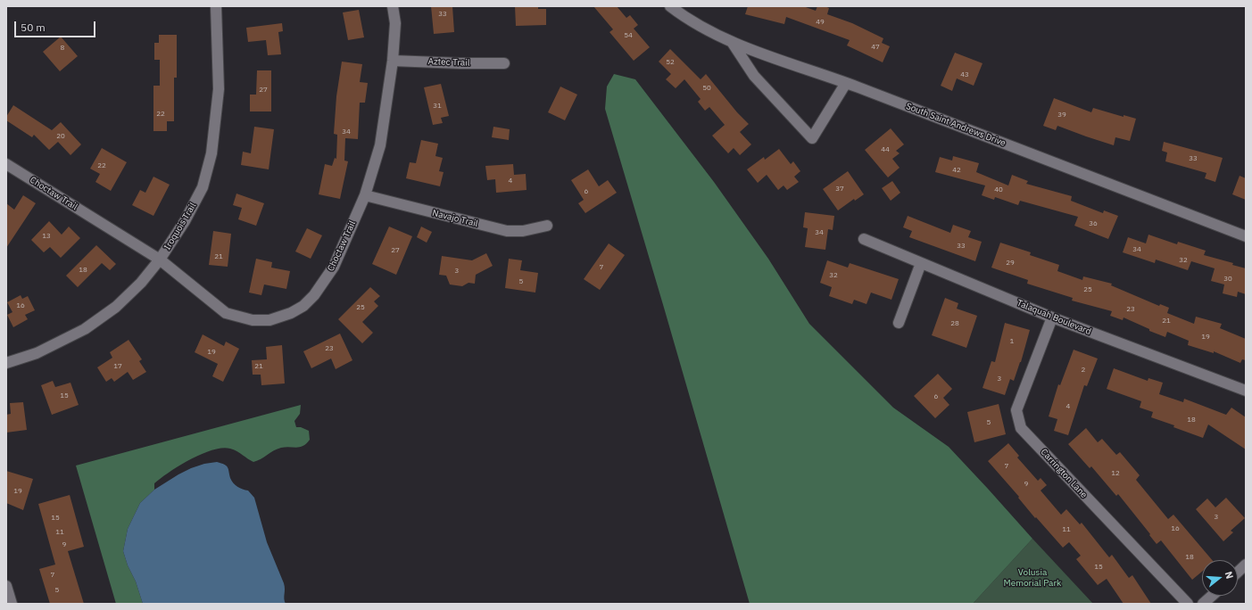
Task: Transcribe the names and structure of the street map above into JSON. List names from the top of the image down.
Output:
{
  "streets": {
    "street": [
      "Aztec Trail",
      "South Saint Andrews Drive",
      "Choctaw Trail",
      "Navajo Trail",
      "Iroquois Trail",
      "Talaquah Boulevard",
      "Carrington Lane"
    ]
  },
  "crossings": [
    ["Aztec Trail", "Choctaw Trail"],
    ["Choctaw Trail", "Navajo Trail"],
    ["Choctaw Trail", "Iroquois Trail"],
    ["Talaquah Boulevard", "Carrington Lane"]
  ],
  "parks": ["Volusia Memorial Park"],
  "house_numbers": [
    "33",
    "49",
    "54",
    "47",
    "8",
    "52",
    "43",
    "50",
    "27",
    "31",
    "22",
    "39",
    "34",
    "20",
    "44",
    "33",
    "22",
    "42",
    "4",
    "37",
    "40",
    "6",
    "36",
    "34",
    "13",
    "33",
    "34",
    "27",
    "21",
    "32",
    "29",
    "7",
    "18",
    "3",
    "32",
    "30",
    "5",
    "25",
    "16",
    "25",
    "23",
    "21",
    "28",
    "19",
    "1",
    "23",
    "19",
    "17",
    "21",
    "2",
    "3",
    "15",
    "6",
    "4",
    "18",
    "5",
    "7",
    "12",
    "9",
    "19",
    "3",
    "15",
    "16",
    "11",
    "11",
    "9",
    "18",
    "15",
    "7",
    "5"
  ],
  "scale_bar": "50 m",
  "north": "right"
}
